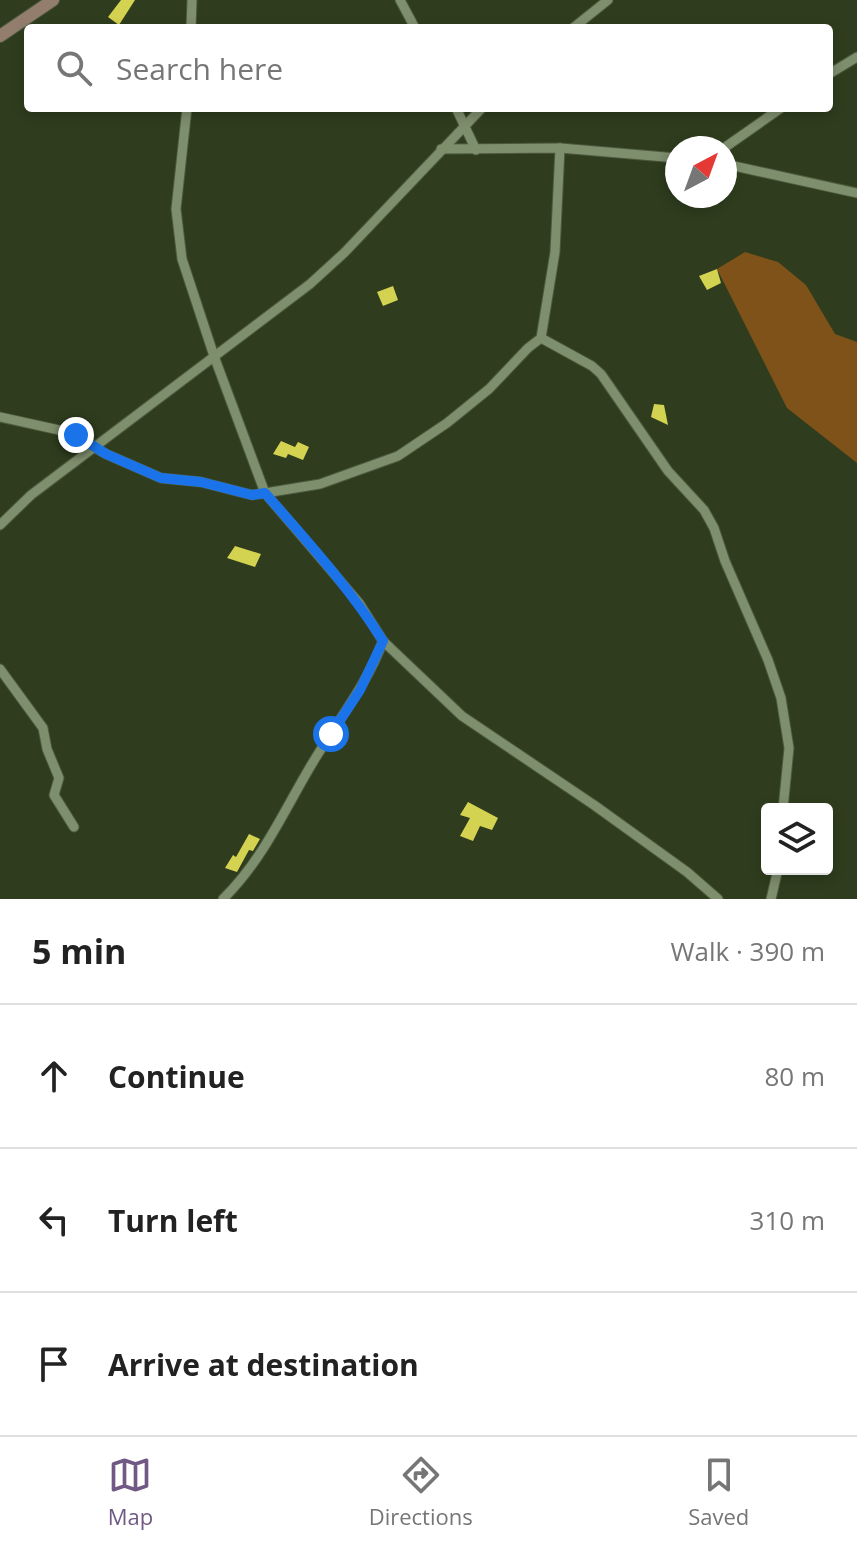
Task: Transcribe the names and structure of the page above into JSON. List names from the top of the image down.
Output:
{
  "north": "top right",
  "page": {
    "search": "Search here",
    "heading": ["5 min", "Walk · 390 m"],
    "list": [
      ["Continue", "80 m"],
      ["Turn left", "310 m"],
      "Arrive at destination"
    ],
    "nav": ["Map", "Directions", "Saved"]
  }
}
